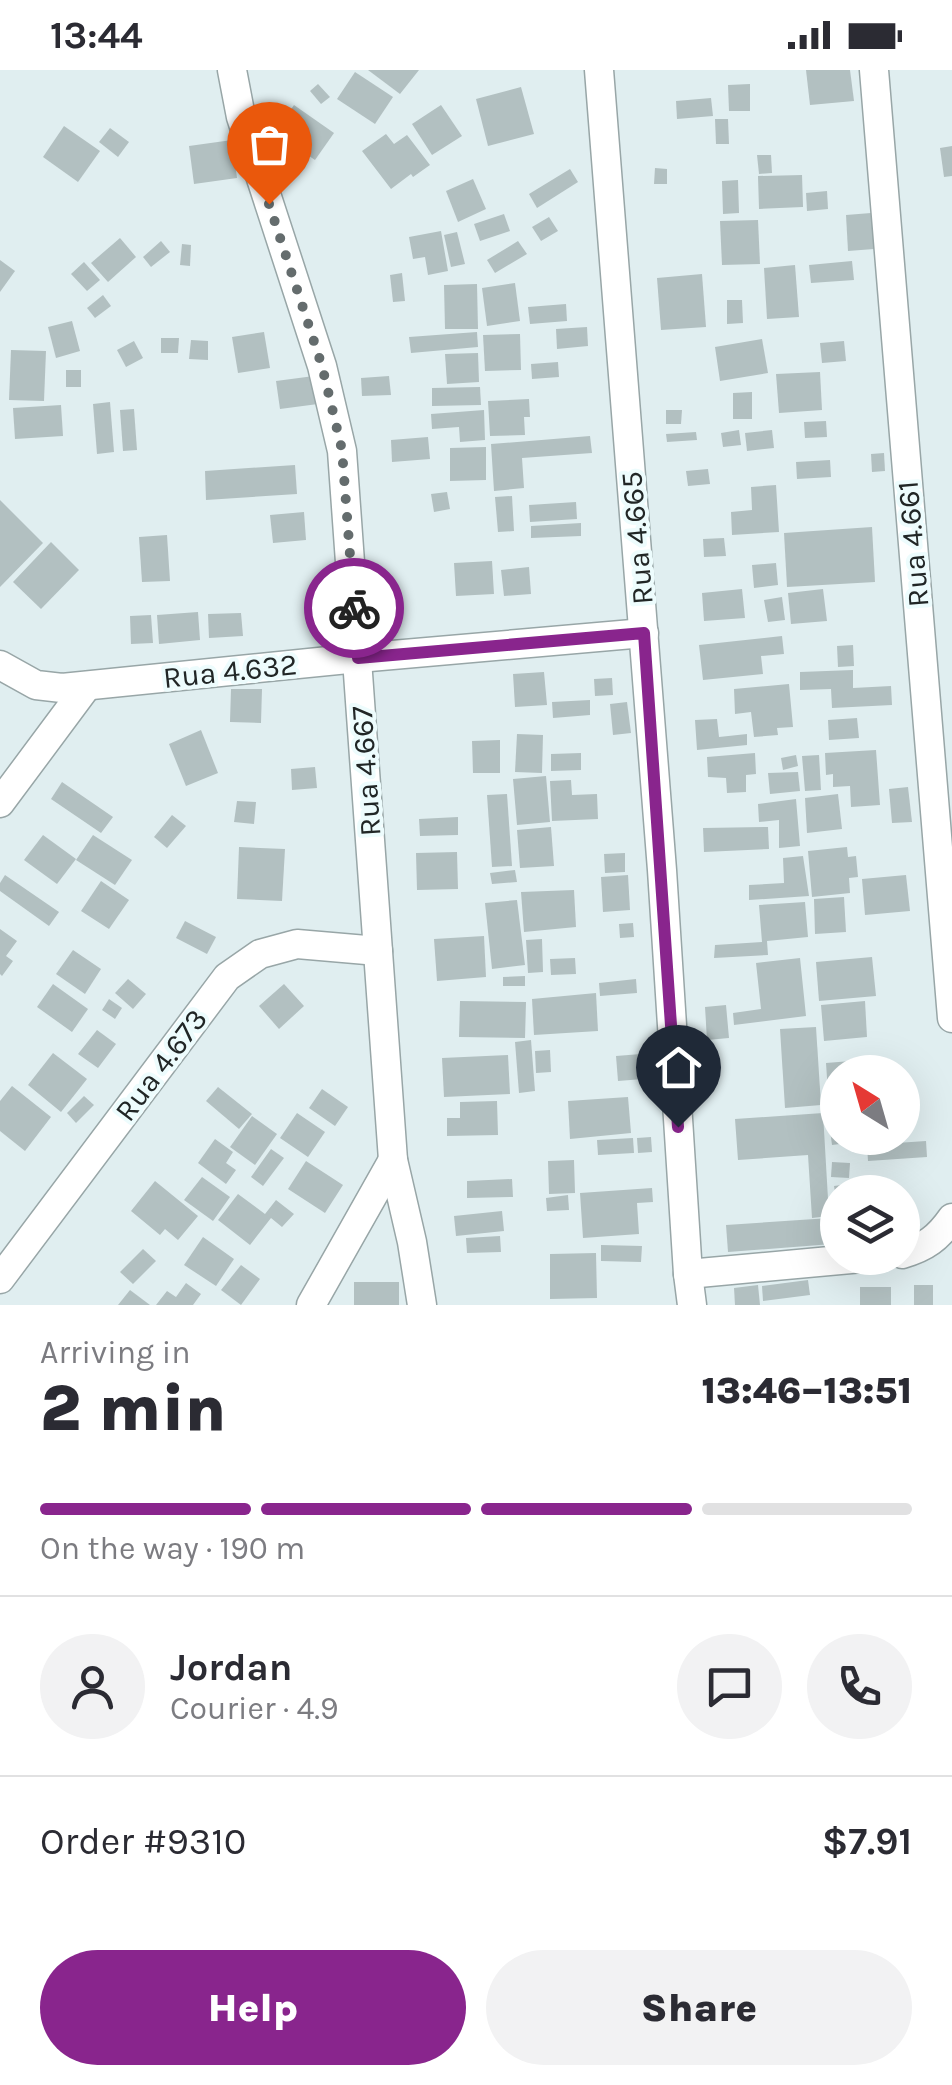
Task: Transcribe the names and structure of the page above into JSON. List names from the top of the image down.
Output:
{
  "streets": {
    "street": [
      "Rua 4.665",
      "Rua 4.661",
      "Rua 4.632",
      "Rua 4.667",
      "Rua 4.673"
    ]
  },
  "crossings": [
    ["Rua 4.665", "Rua 4.632"],
    ["Rua 4.632", "Rua 4.667"],
    ["Rua 4.667", "Rua 4.673"]
  ],
  "north": "top left",
  "page": {
    "status": "13:44",
    "heading": ["2 min", "Arriving in", "13:46–13:51"],
    "panel": [
      "Jordan",
      "Courier · 4.9",
      "Order #9310",
      "$7.91"
    ],
    "bar": "On the way · 190 m",
    "buttons": ["Help", "Share"]
  }
}
